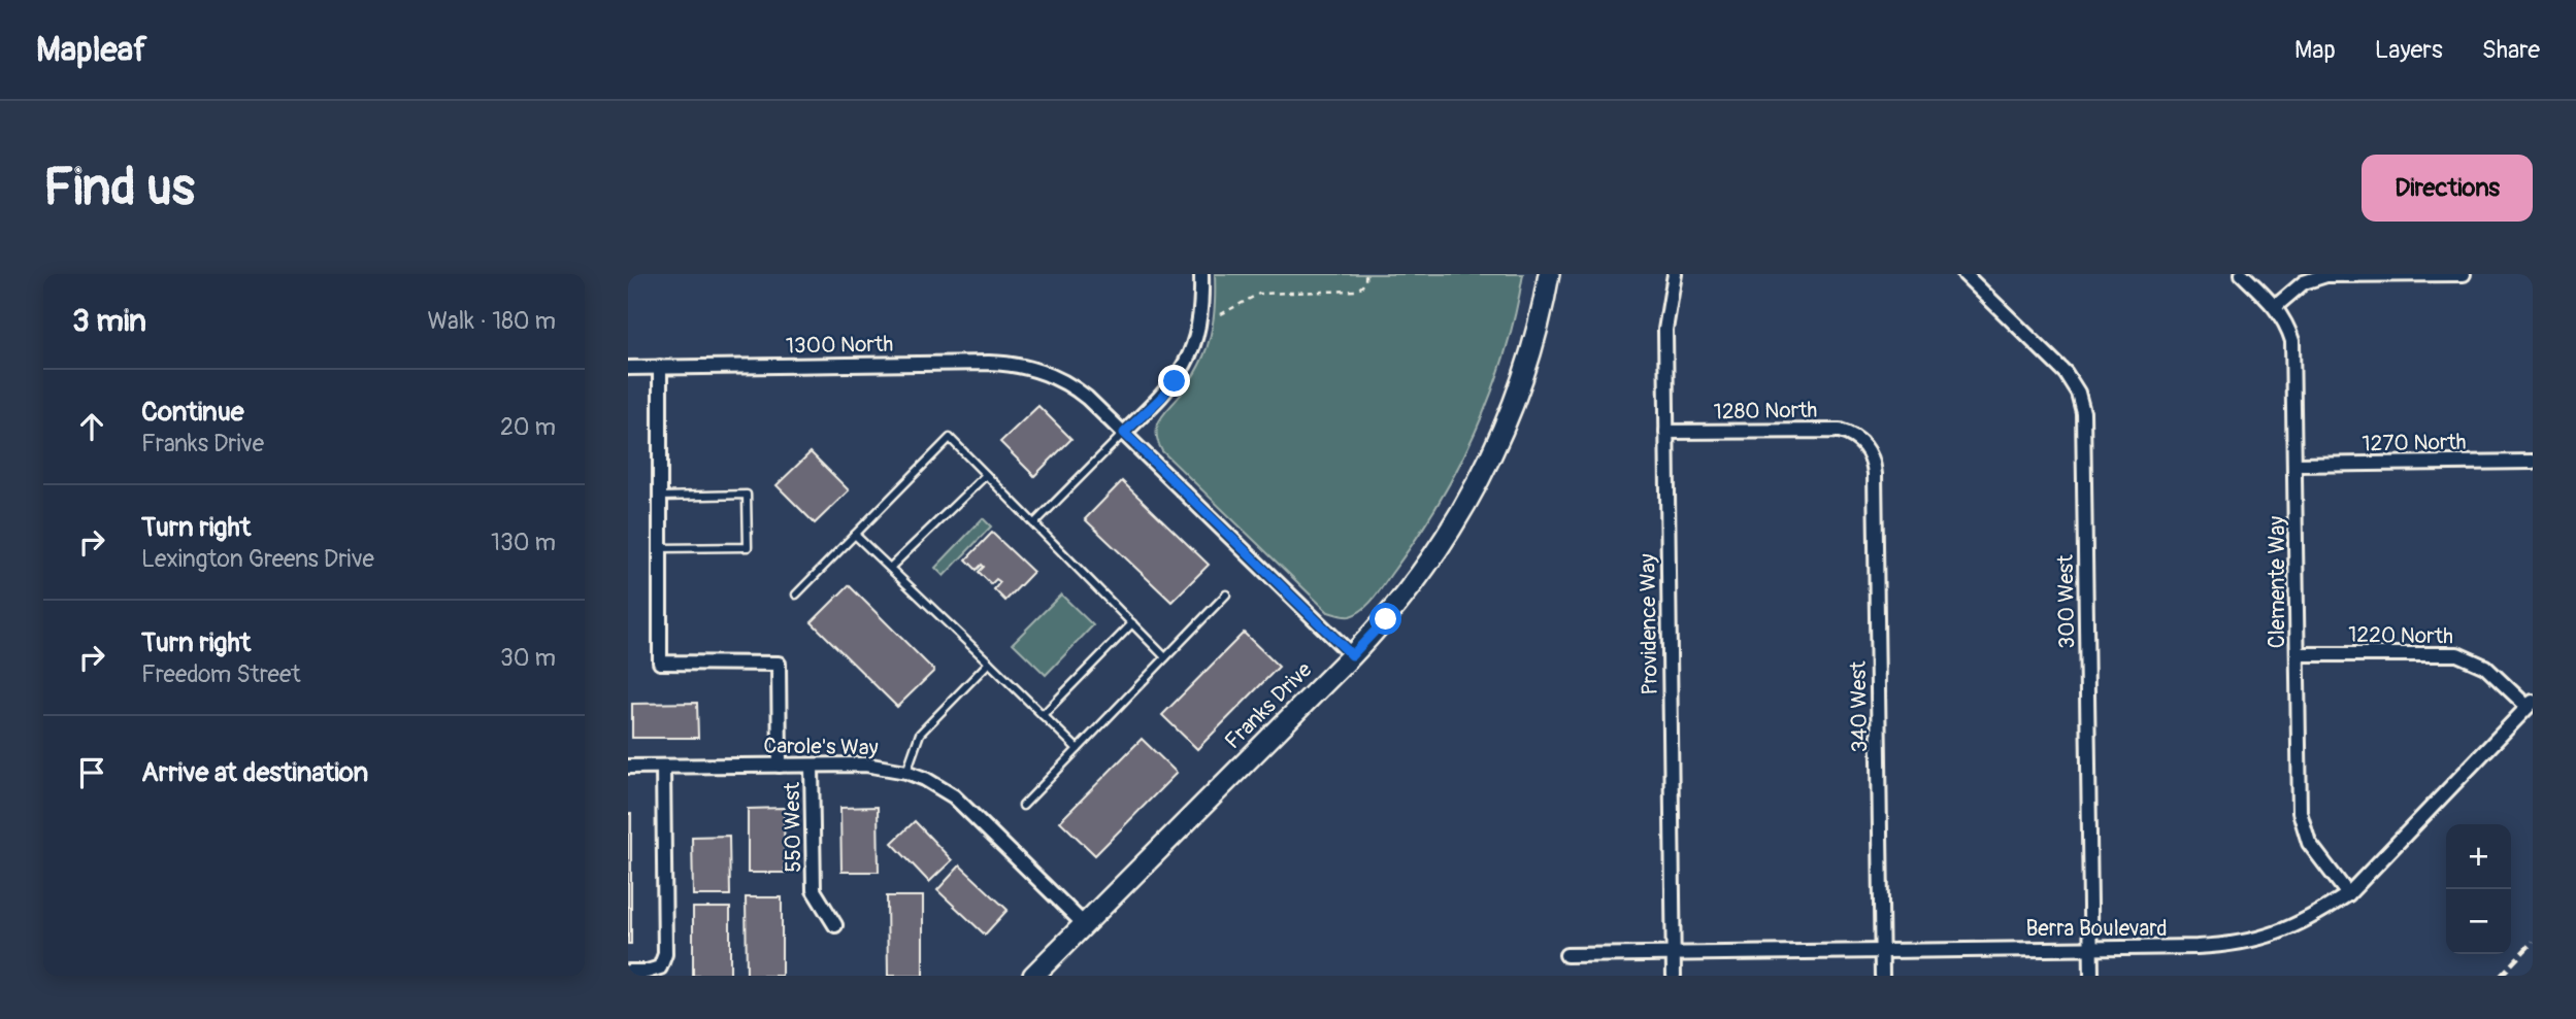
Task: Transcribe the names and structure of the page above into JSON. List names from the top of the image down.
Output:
{
  "streets": {
    "street": [
      "1300 North",
      "1280 North",
      "1270 North",
      "Clemente Way",
      "300 West",
      "Providence Way",
      "1220 North",
      "Franks Drive",
      "340 West",
      "Carole's Way",
      "550 West",
      "Berra Boulevard"
    ]
  },
  "crossings": [
    ["1300 North", "Franks Drive"],
    ["1280 North", "Providence Way"],
    ["1280 North", "340 West"],
    ["1270 North", "Clemente Way"],
    ["Clemente Way", "1220 North"],
    ["Clemente Way", "Berra Boulevard"],
    ["300 West", "Berra Boulevard"],
    ["Providence Way", "Berra Boulevard"],
    ["1220 North", "Berra Boulevard"],
    ["Franks Drive", "Carole's Way"],
    ["340 West", "Berra Boulevard"],
    ["Carole's Way", "550 West"]
  ],
  "page": {
    "header": "Mapleaf",
    "nav": ["Map", "Layers", "Share"],
    "buttons": "Directions",
    "title": "Find us",
    "heading": ["3 min", "Walk · 180 m"],
    "list": [
      ["Continue", "Franks Drive", "20 m"],
      ["Turn right", "Lexington Greens Drive", "130 m"],
      ["Turn right", "Freedom Street", "30 m"],
      "Arrive at destination"
    ],
    "map_buttons": ["+", "−"]
  }
}
